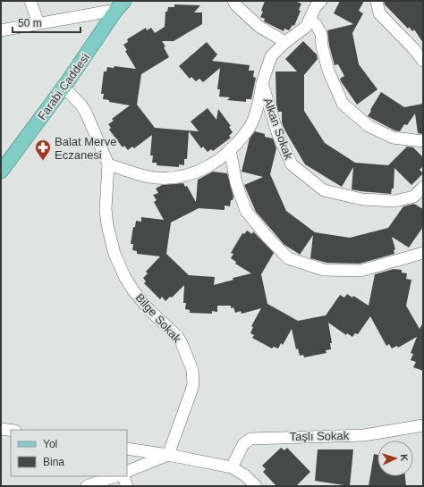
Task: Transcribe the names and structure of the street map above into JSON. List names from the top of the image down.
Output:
{
  "streets": {
    "main road": ["Farabi Caddesi"],
    "street": ["Alkan Sokak", "Bilge Sokak", "Taşlı Sokak"]
  },
  "crossings": [
    ["Farabi Caddesi", "Bilge Sokak"]
  ],
  "places": {
    "pharmacy": ["Balat Merve Eczanesi"]
  },
  "legend": ["Yol", "Bina"],
  "scale_bar": "50 m",
  "north": "right"
}
